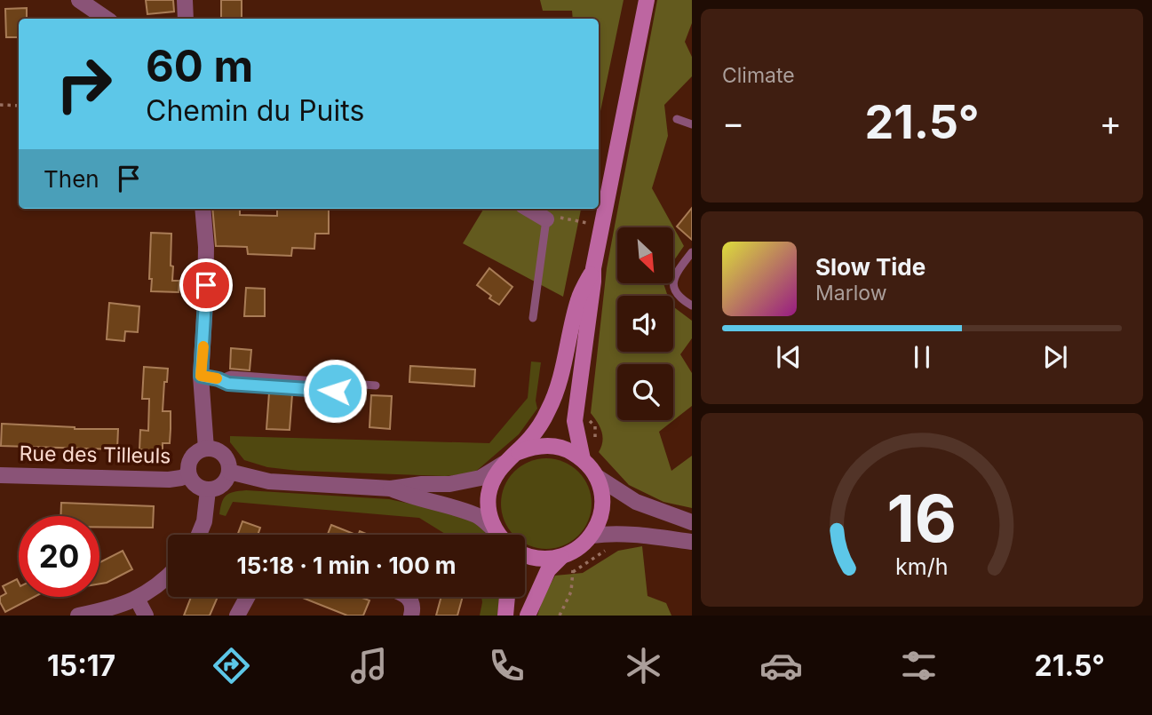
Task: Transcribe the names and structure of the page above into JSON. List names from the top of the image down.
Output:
{
  "streets": {
    "street": ["Rue des Tilleuls"]
  },
  "north": "bottom right",
  "page": {
    "tile": "Climate",
    "turn": ["60 m", "Chemin du Puits"],
    "heat": ["−", "21.5°", "+"],
    "then": "Then",
    "song": ["Slow Tide", "Marlow"],
    "limit": "20",
    "trip": "15:18 · 1 min · 100 m",
    "tabs": ["15:17", "21.5°"],
    "gauge": ["16", "km/h"]
  }
}
